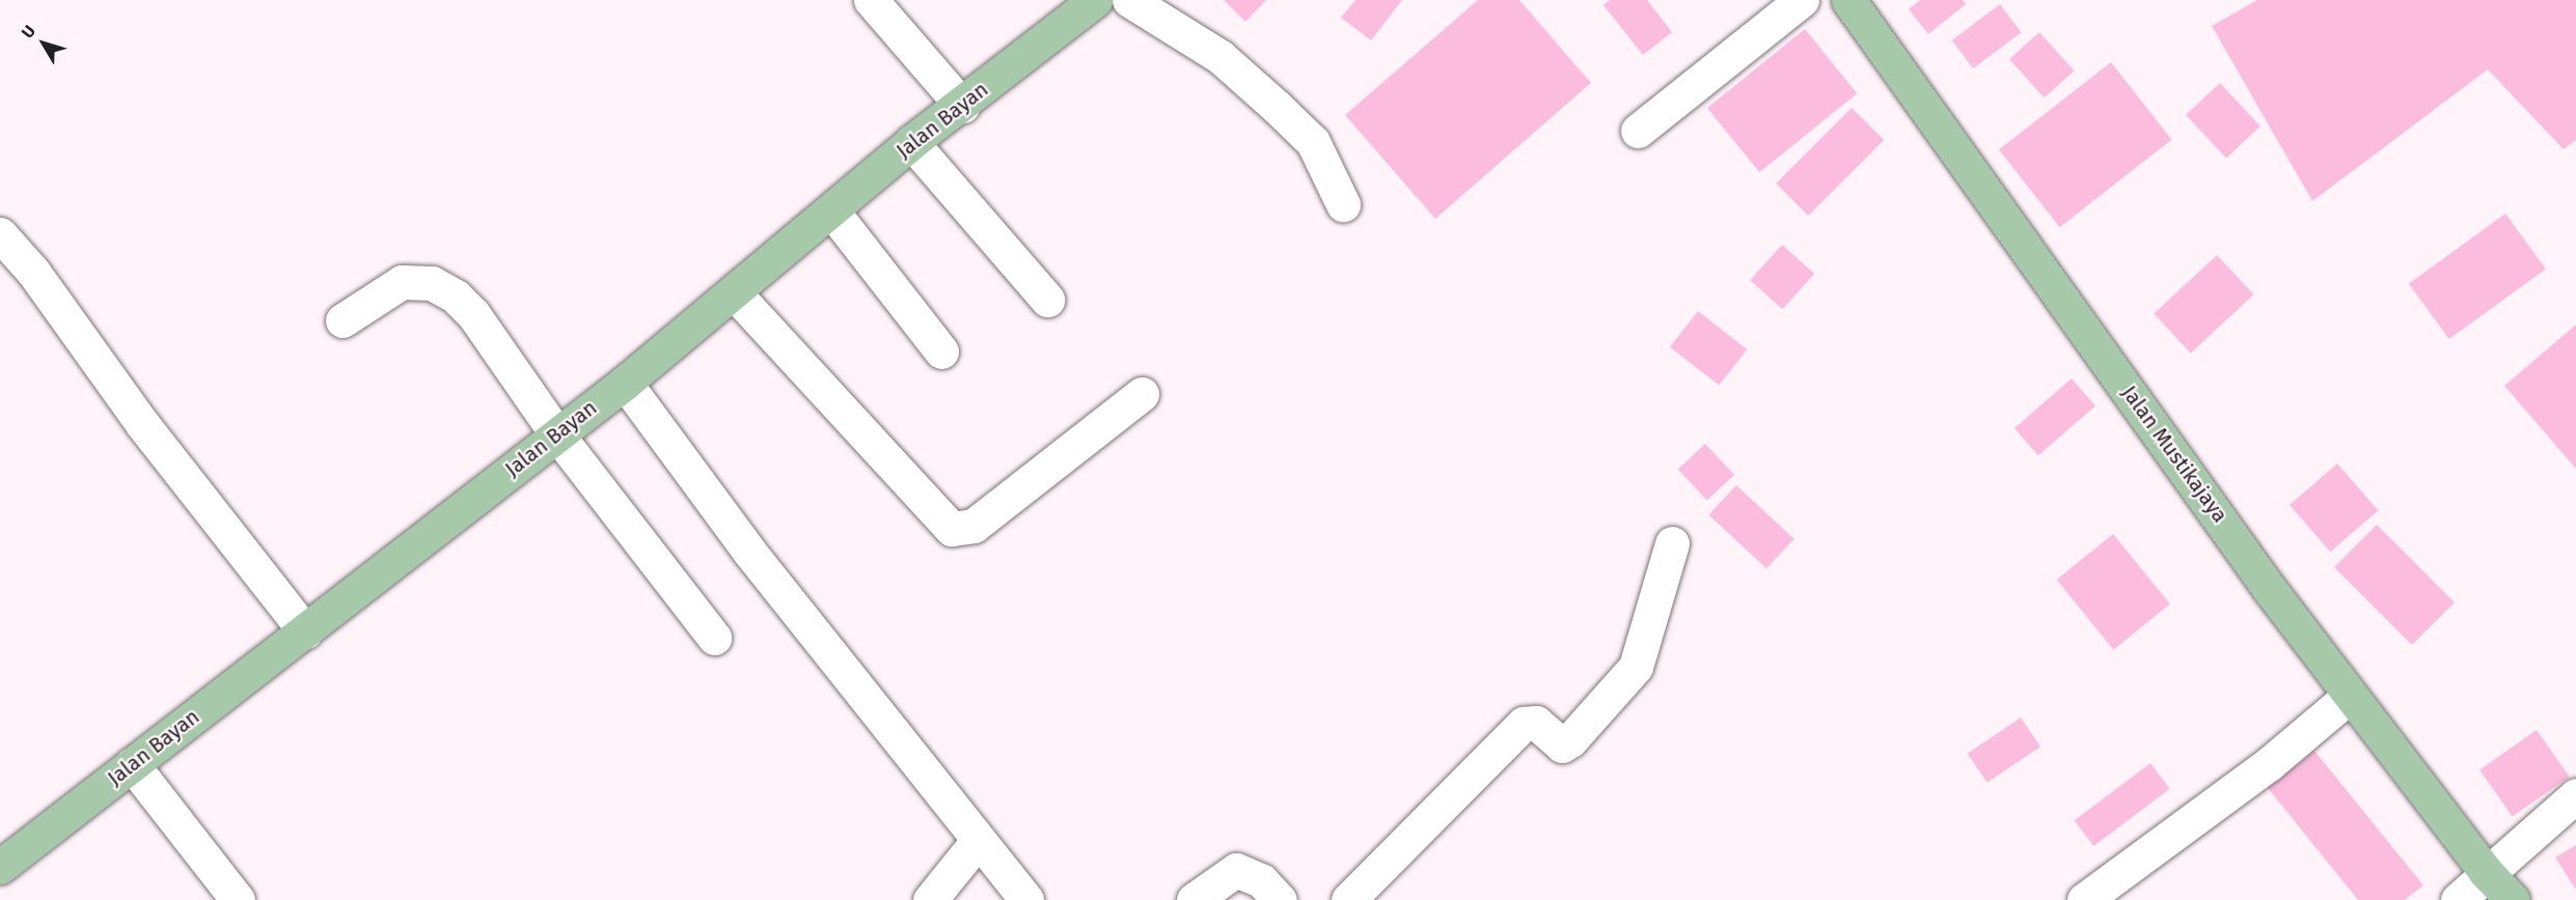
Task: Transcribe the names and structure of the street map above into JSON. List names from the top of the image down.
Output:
{
  "streets": {
    "main road": ["Jalan Bayan", "Jalan Mustikajaya"]
  },
  "north": "top left"
}
